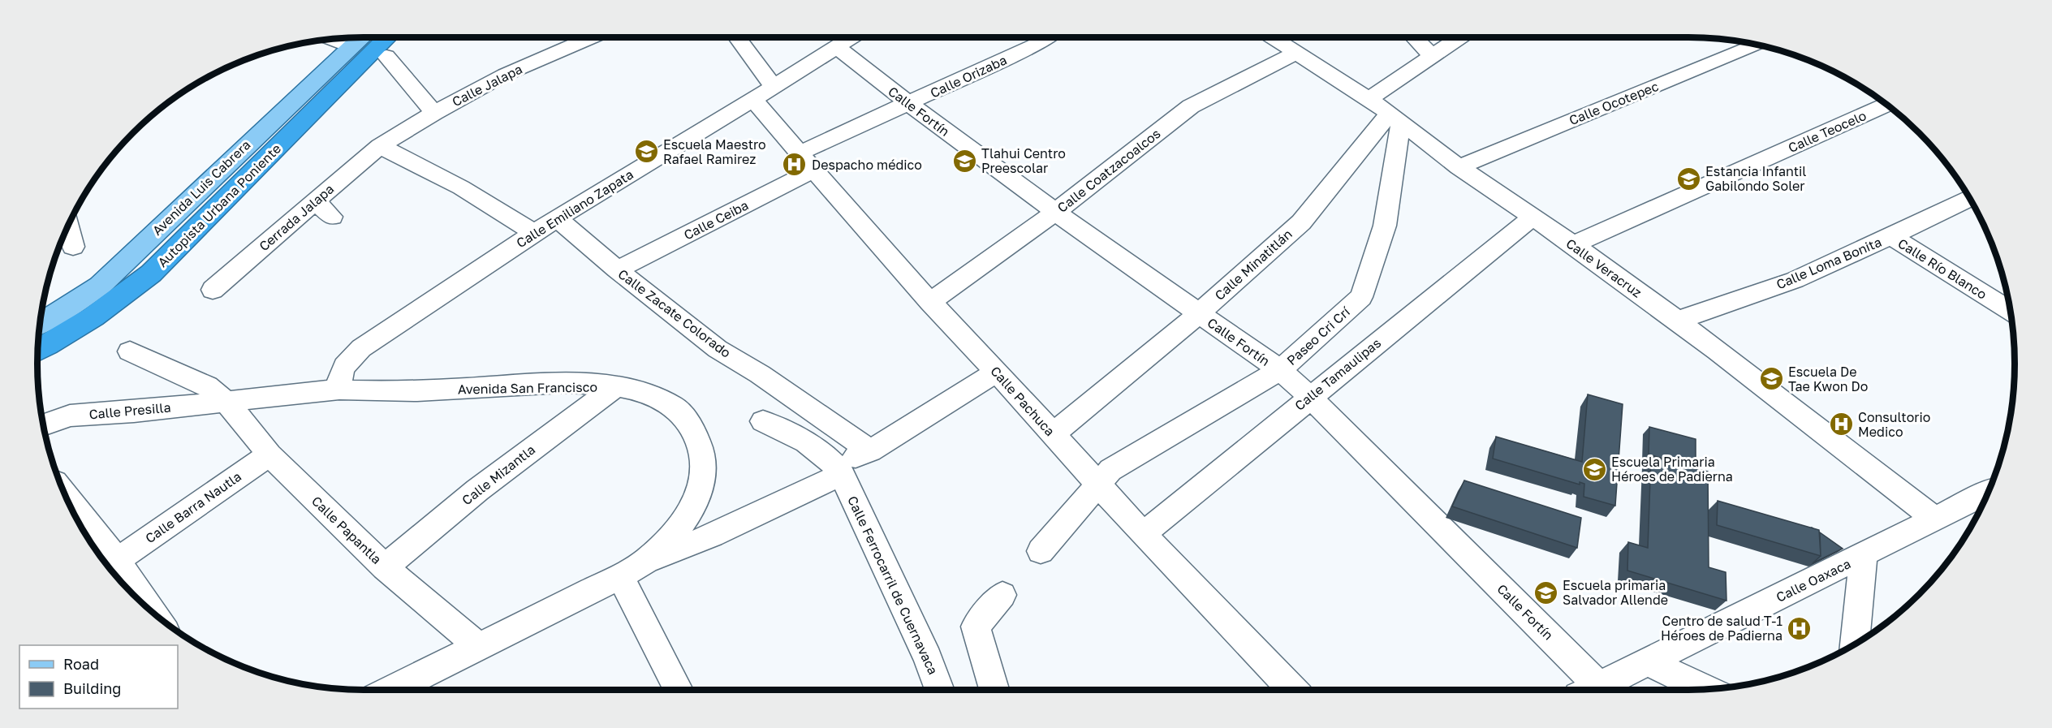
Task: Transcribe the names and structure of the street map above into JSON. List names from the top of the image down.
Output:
{
  "streets": {
    "highway": ["Autopista Urbana Poniente"],
    "main road": ["Avenida Luis Cabrera"],
    "street": [
      "Calle Orizaba",
      "Calle Jalapa",
      "Calle Ocotepec",
      "Calle Fortín",
      "Calle Teocelo",
      "Calle Coatzacoalcos",
      "Calle Emiliano Zapata",
      "Cerrada Jalapa",
      "Calle Ceiba",
      "Calle Loma Bonita",
      "Calle Minatitlán",
      "Calle Veracruz",
      "Calle Río Blanco",
      "Calle Zacate Colorado",
      "Paseo Cri Crí",
      "Calle Tamaulipas",
      "Avenida San Francisco",
      "Calle Pachuca",
      "Calle Presilla",
      "Calle Mizantla",
      "Calle Barra Nautla",
      "Calle Papantla",
      "Calle Oaxaca",
      "Calle Ferrocarril de Cuernavaca"
    ]
  },
  "crossings": [
    ["Calle Orizaba", "Calle Fortín"],
    ["Calle Orizaba", "Calle Ceiba"],
    ["Calle Orizaba", "Calle Pachuca"],
    ["Calle Jalapa", "Cerrada Jalapa"],
    ["Calle Ocotepec", "Calle Veracruz"],
    ["Calle Fortín", "Calle Coatzacoalcos"],
    ["Calle Fortín", "Calle Emiliano Zapata"],
    ["Calle Fortín", "Calle Minatitlán"],
    ["Calle Fortín", "Paseo Cri Crí"],
    ["Calle Fortín", "Calle Tamaulipas"],
    ["Calle Teocelo", "Calle Veracruz"],
    ["Calle Coatzacoalcos", "Calle Veracruz"],
    ["Calle Coatzacoalcos", "Calle Pachuca"],
    ["Calle Emiliano Zapata", "Calle Zacate Colorado"],
    ["Calle Emiliano Zapata", "Avenida San Francisco"],
    ["Calle Emiliano Zapata", "Calle Pachuca"],
    ["Calle Ceiba", "Calle Zacate Colorado"],
    ["Calle Ceiba", "Calle Pachuca"],
    ["Calle Loma Bonita", "Calle Veracruz"],
    ["Calle Loma Bonita", "Calle Río Blanco"],
    ["Calle Minatitlán", "Calle Veracruz"],
    ["Calle Minatitlán", "Paseo Cri Crí"],
    ["Calle Minatitlán", "Calle Pachuca"],
    ["Calle Veracruz", "Paseo Cri Crí"],
    ["Calle Veracruz", "Calle Tamaulipas"],
    ["Calle Veracruz", "Calle Oaxaca"],
    ["Calle Zacate Colorado", "Avenida San Francisco"],
    ["Paseo Cri Crí", "Calle Pachuca"],
    ["Calle Tamaulipas", "Calle Pachuca"],
    ["Avenida San Francisco", "Calle Pachuca"],
    ["Avenida San Francisco", "Calle Mizantla"],
    ["Avenida San Francisco", "Calle Papantla"],
    ["Avenida San Francisco", "Calle Ferrocarril de Cuernavaca"],
    ["Calle Presilla", "Calle Papantla"],
    ["Calle Mizantla", "Calle Papantla"],
    ["Calle Barra Nautla", "Calle Papantla"]
  ],
  "places": {
    "school or university": [
      "Escuela Maestro Rafael Ramirez",
      "Tlahui Centro Preescolar",
      "Estancia Infantil Gabilondo Soler",
      "Escuela De Tae Kwon Do",
      "Escuela Primaria Héroes de Padierna",
      "Escuela primaria Salvador Allende"
    ],
    "hospital": ["Despacho médico", "Consultorio Medico", "Centro de salud T-1 Héroes de Padierna"]
  },
  "legend": ["Road", "Building"]
}
